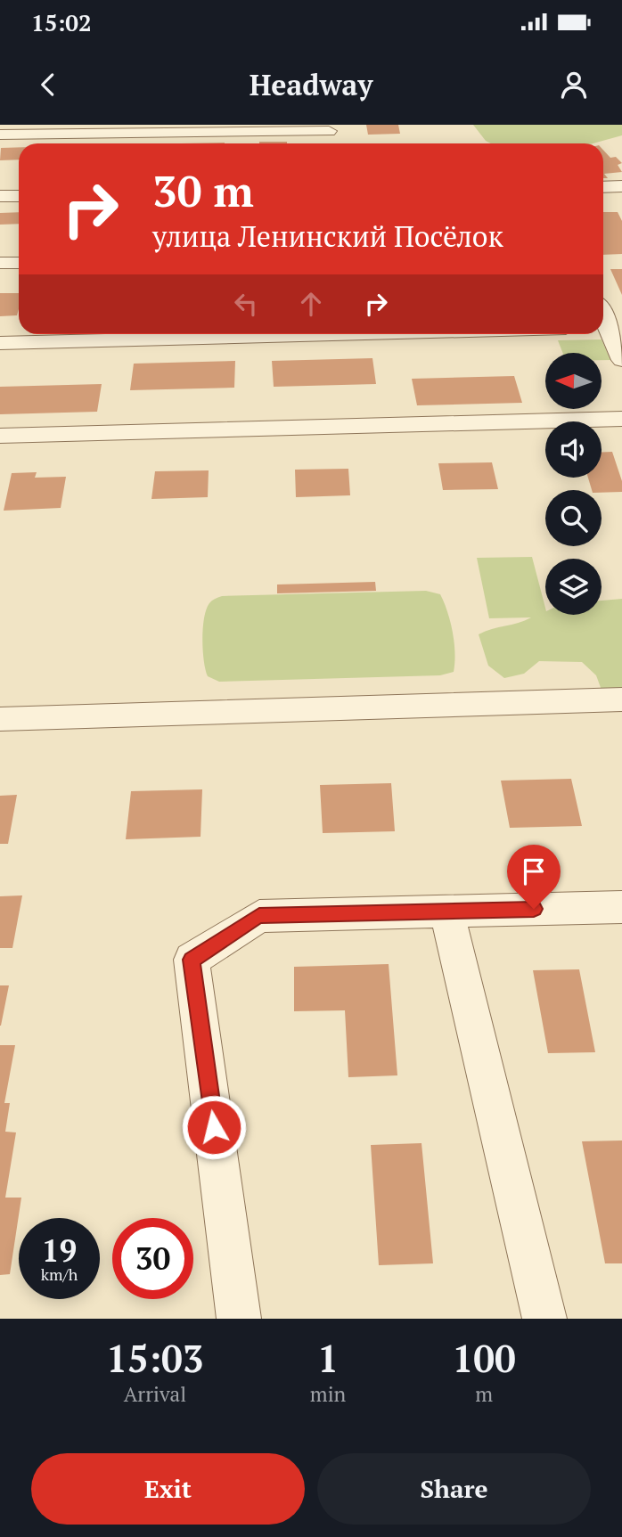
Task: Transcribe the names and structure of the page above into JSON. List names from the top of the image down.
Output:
{
  "north": "left",
  "page": {
    "status": "15:02",
    "header": "Headway",
    "turn": ["30 m", "улица Ленинский Посёлок"],
    "speed": "19 km/h",
    "limit": "30",
    "eta": [
      "15:03",
      "Arrival",
      "1",
      "min",
      "100",
      "m"
    ],
    "buttons": ["Exit", "Share"]
  }
}
